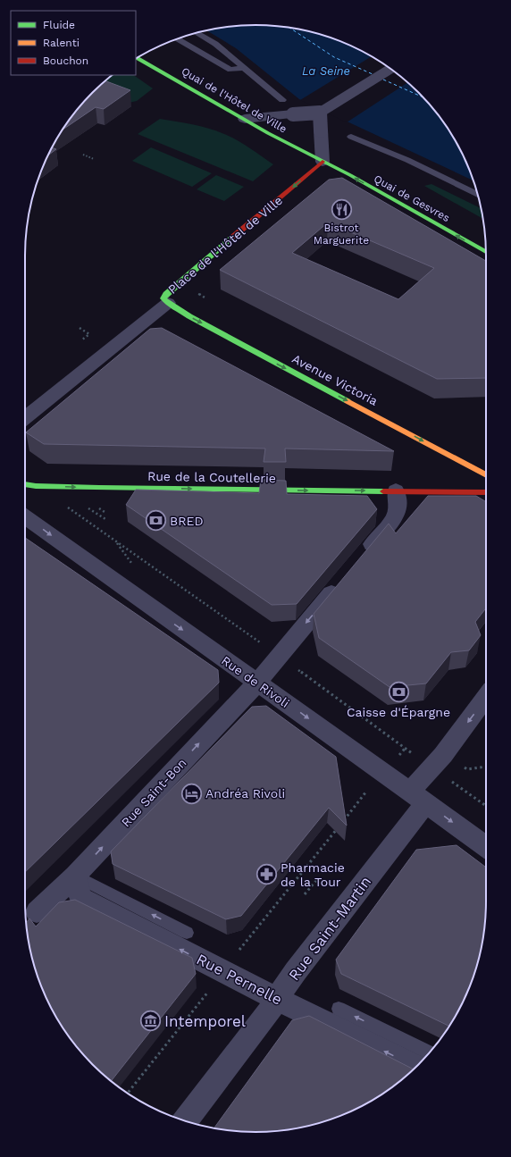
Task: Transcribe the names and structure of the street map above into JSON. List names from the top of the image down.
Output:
{
  "streets": {
    "main road": [
      "Quai de l'Hôtel de Ville",
      "Quai de Gesvres",
      "Place de l'Hôtel de Ville",
      "Avenue Victoria",
      "Rue de la Coutellerie"
    ],
    "street": [
      "Rue de Rivoli",
      "Rue Saint-Bon",
      "Rue Saint-Martin",
      "Rue Pernelle"
    ]
  },
  "crossings": [
    ["Quai de l'Hôtel de Ville", "Quai de Gesvres"],
    ["Quai de l'Hôtel de Ville", "Place de l'Hôtel de Ville"],
    ["Quai de Gesvres", "Place de l'Hôtel de Ville"],
    ["Place de l'Hôtel de Ville", "Avenue Victoria"],
    ["Rue de Rivoli", "Rue Saint-Bon"],
    ["Rue de Rivoli", "Rue Saint-Martin"],
    ["Rue Saint-Bon", "Rue Pernelle"],
    ["Rue Saint-Martin", "Rue Pernelle"]
  ],
  "one_way": [
    "Quai de Gesvres",
    "Place de l'Hôtel de Ville",
    "Avenue Victoria",
    "Rue de la Coutellerie",
    "Rue de Rivoli",
    "Rue Pernelle"
  ],
  "water": ["La Seine"],
  "places": {
    "restaurant": ["Bistrot Marguerite"],
    "bank": ["BRED", "Caisse d'Épargne"],
    "hotel": ["Andréa Rivoli"],
    "pharmacy": ["Pharmacie de la Tour"],
    "museum": ["Intemporel"]
  },
  "legend": ["Fluide", "Ralenti", "Bouchon"]
}
